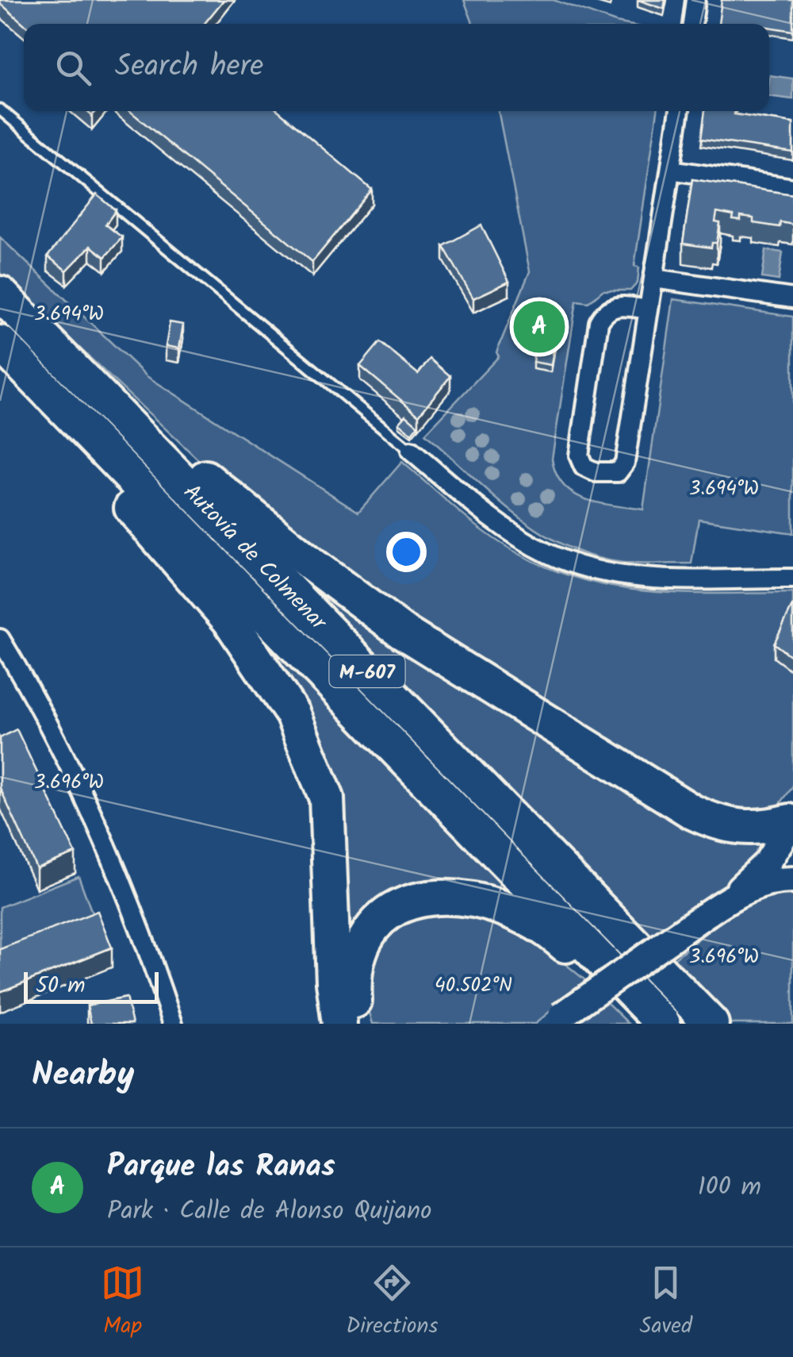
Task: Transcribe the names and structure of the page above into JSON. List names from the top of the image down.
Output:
{
  "streets": {
    "highway": ["Autovía de Colmenar", "M-607"]
  },
  "scale_bar": "50 m",
  "page": {
    "search": "Search here",
    "pins": "A",
    "scale": "50 m",
    "heading": "Nearby",
    "list": [
      {
        "mark": "A",
        "name": "Parque las Ranas",
        "note": "Park · Calle de Alonso Quijano",
        "value": "100 m"
      }
    ],
    "nav": ["Map", "Directions", "Saved"]
  },
  "coordinates": ["3.694°W", "3.696°W", "40.502°N"]
}
